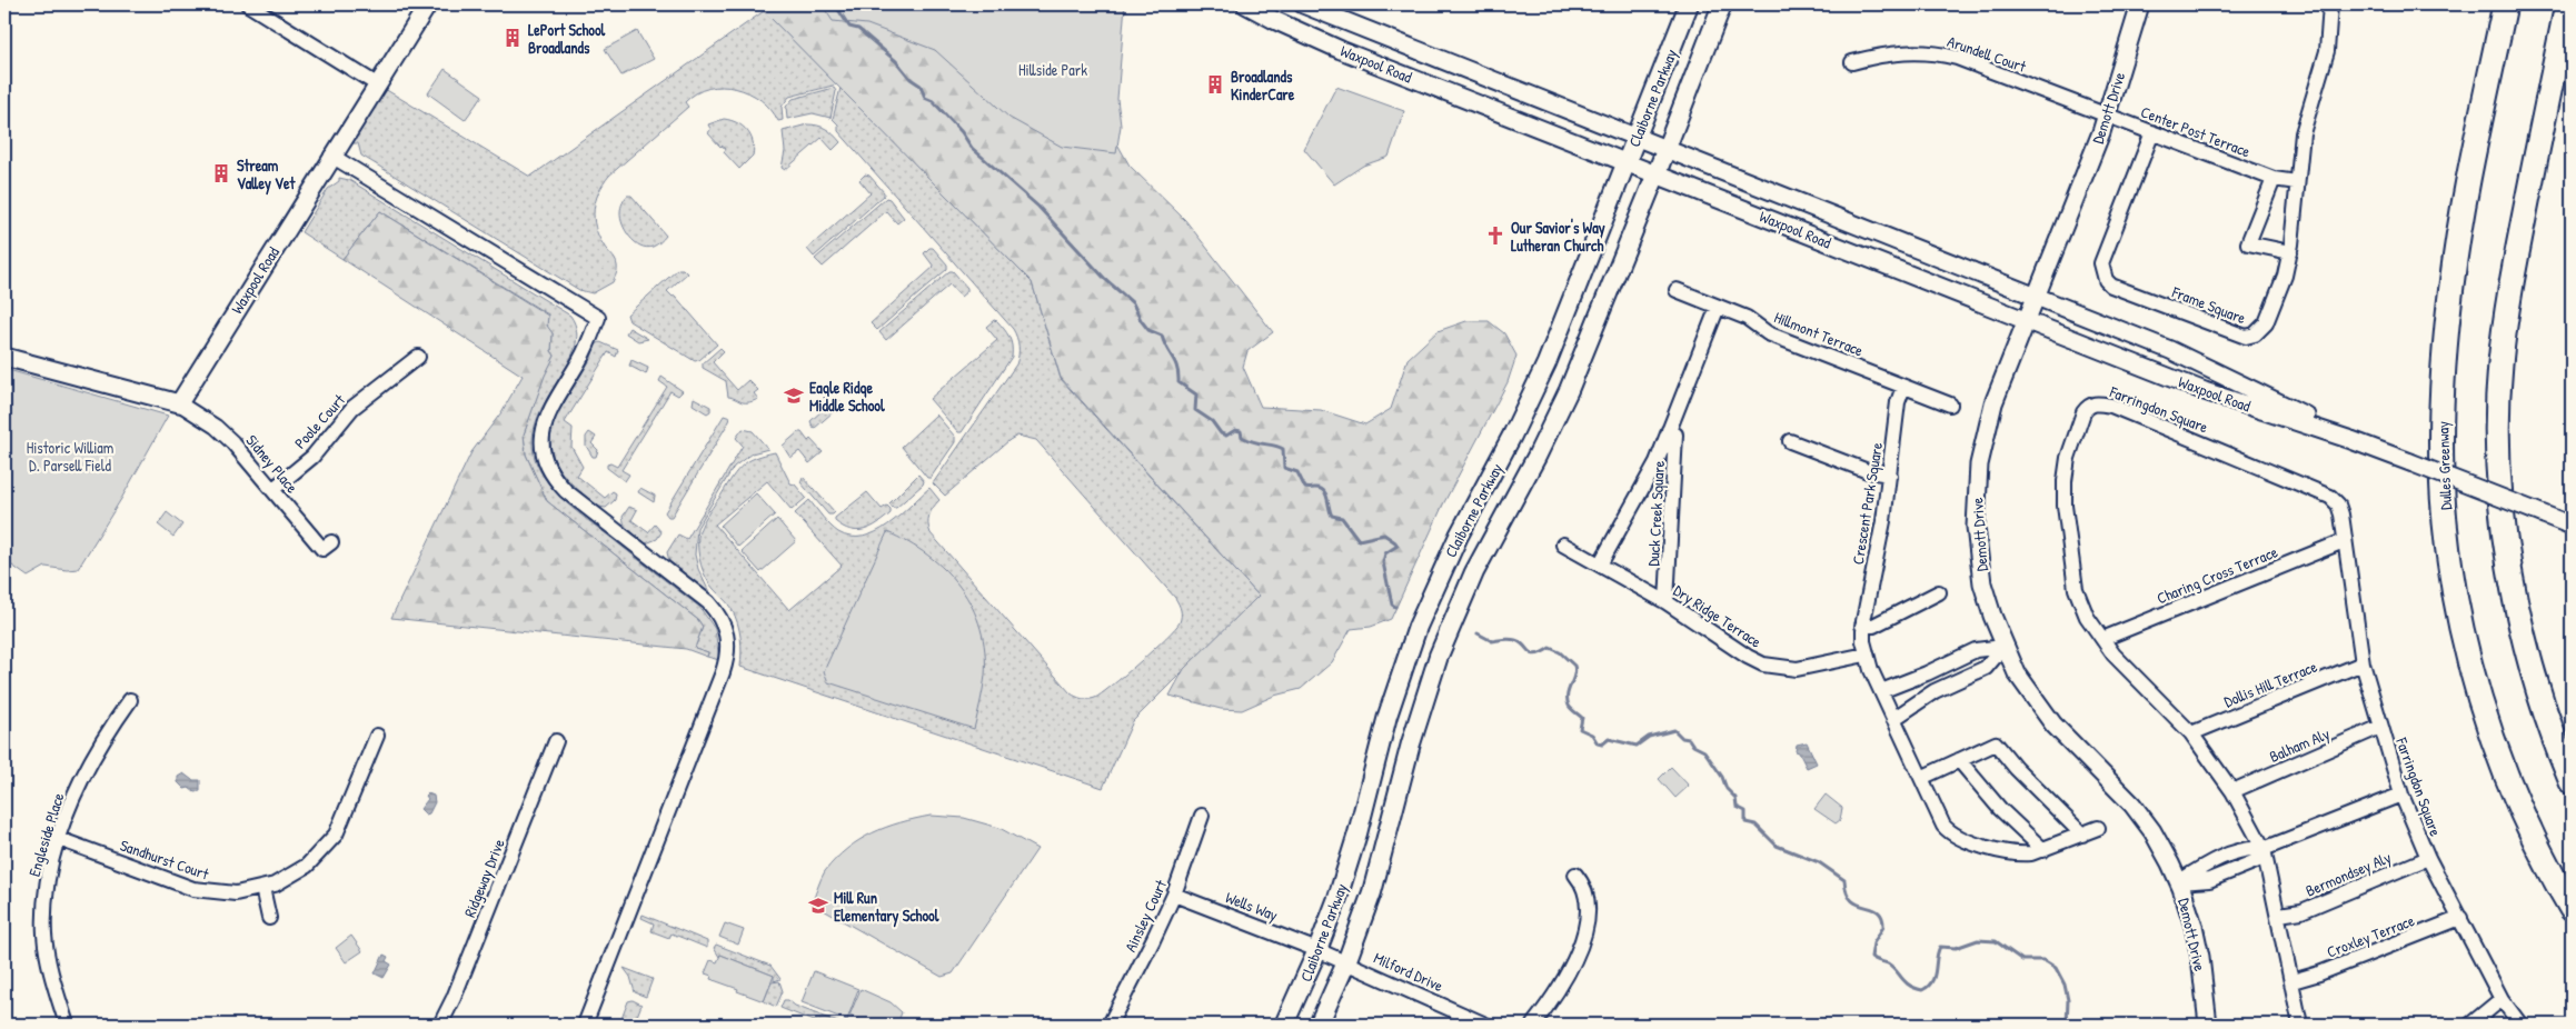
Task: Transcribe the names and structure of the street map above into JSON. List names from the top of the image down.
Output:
{
  "streets": {
    "highway": ["Dulles Greenway"],
    "main road": ["Claiborne Parkway"],
    "street": [
      "Arundell Court",
      "Waxpool Road",
      "Demott Drive",
      "Center Post Terrace",
      "Frame Square",
      "Hillmont Terrace",
      "Farringdon Square",
      "Poole Court",
      "Sidney Place",
      "Crescent Park Square",
      "Duck Creek Square",
      "Charing Cross Terrace",
      "Dry Ridge Terrace",
      "Dollis Hill Terrace",
      "Balham Aly",
      "Engleside Place",
      "Sandhurst Court",
      "Bermondsey Aly",
      "Ridgeway Drive",
      "Wells Way",
      "Ainsley Court",
      "Croxley Terrace",
      "Milford Drive"
    ]
  },
  "crossings": [
    ["Arundell Court", "Demott Drive"],
    ["Arundell Court", "Center Post Terrace"],
    ["Waxpool Road", "Claiborne Parkway"],
    ["Waxpool Road", "Demott Drive"],
    ["Waxpool Road", "Sidney Place"],
    ["Claiborne Parkway", "Wells Way"],
    ["Claiborne Parkway", "Milford Drive"],
    ["Demott Drive", "Center Post Terrace"],
    ["Center Post Terrace", "Frame Square"],
    ["Hillmont Terrace", "Crescent Park Square"],
    ["Hillmont Terrace", "Duck Creek Square"],
    ["Farringdon Square", "Charing Cross Terrace"],
    ["Farringdon Square", "Dollis Hill Terrace"],
    ["Farringdon Square", "Balham Aly"],
    ["Farringdon Square", "Bermondsey Aly"],
    ["Farringdon Square", "Croxley Terrace"],
    ["Poole Court", "Sidney Place"],
    ["Crescent Park Square", "Dry Ridge Terrace"],
    ["Duck Creek Square", "Dry Ridge Terrace"],
    ["Engleside Place", "Sandhurst Court"],
    ["Wells Way", "Ainsley Court"],
    ["Wells Way", "Milford Drive"]
  ],
  "parks": ["Hillside Park", "Historic William D. Parsell Field"],
  "places": {
    "building": ["LePort School Broadlands", "Broadlands KinderCare", "Stream Valley Vet"],
    "church": ["Our Savior's Way Lutheran Church"],
    "school or university": ["Eagle Ridge Middle School", "Mill Run Elementary School"]
  }
}
